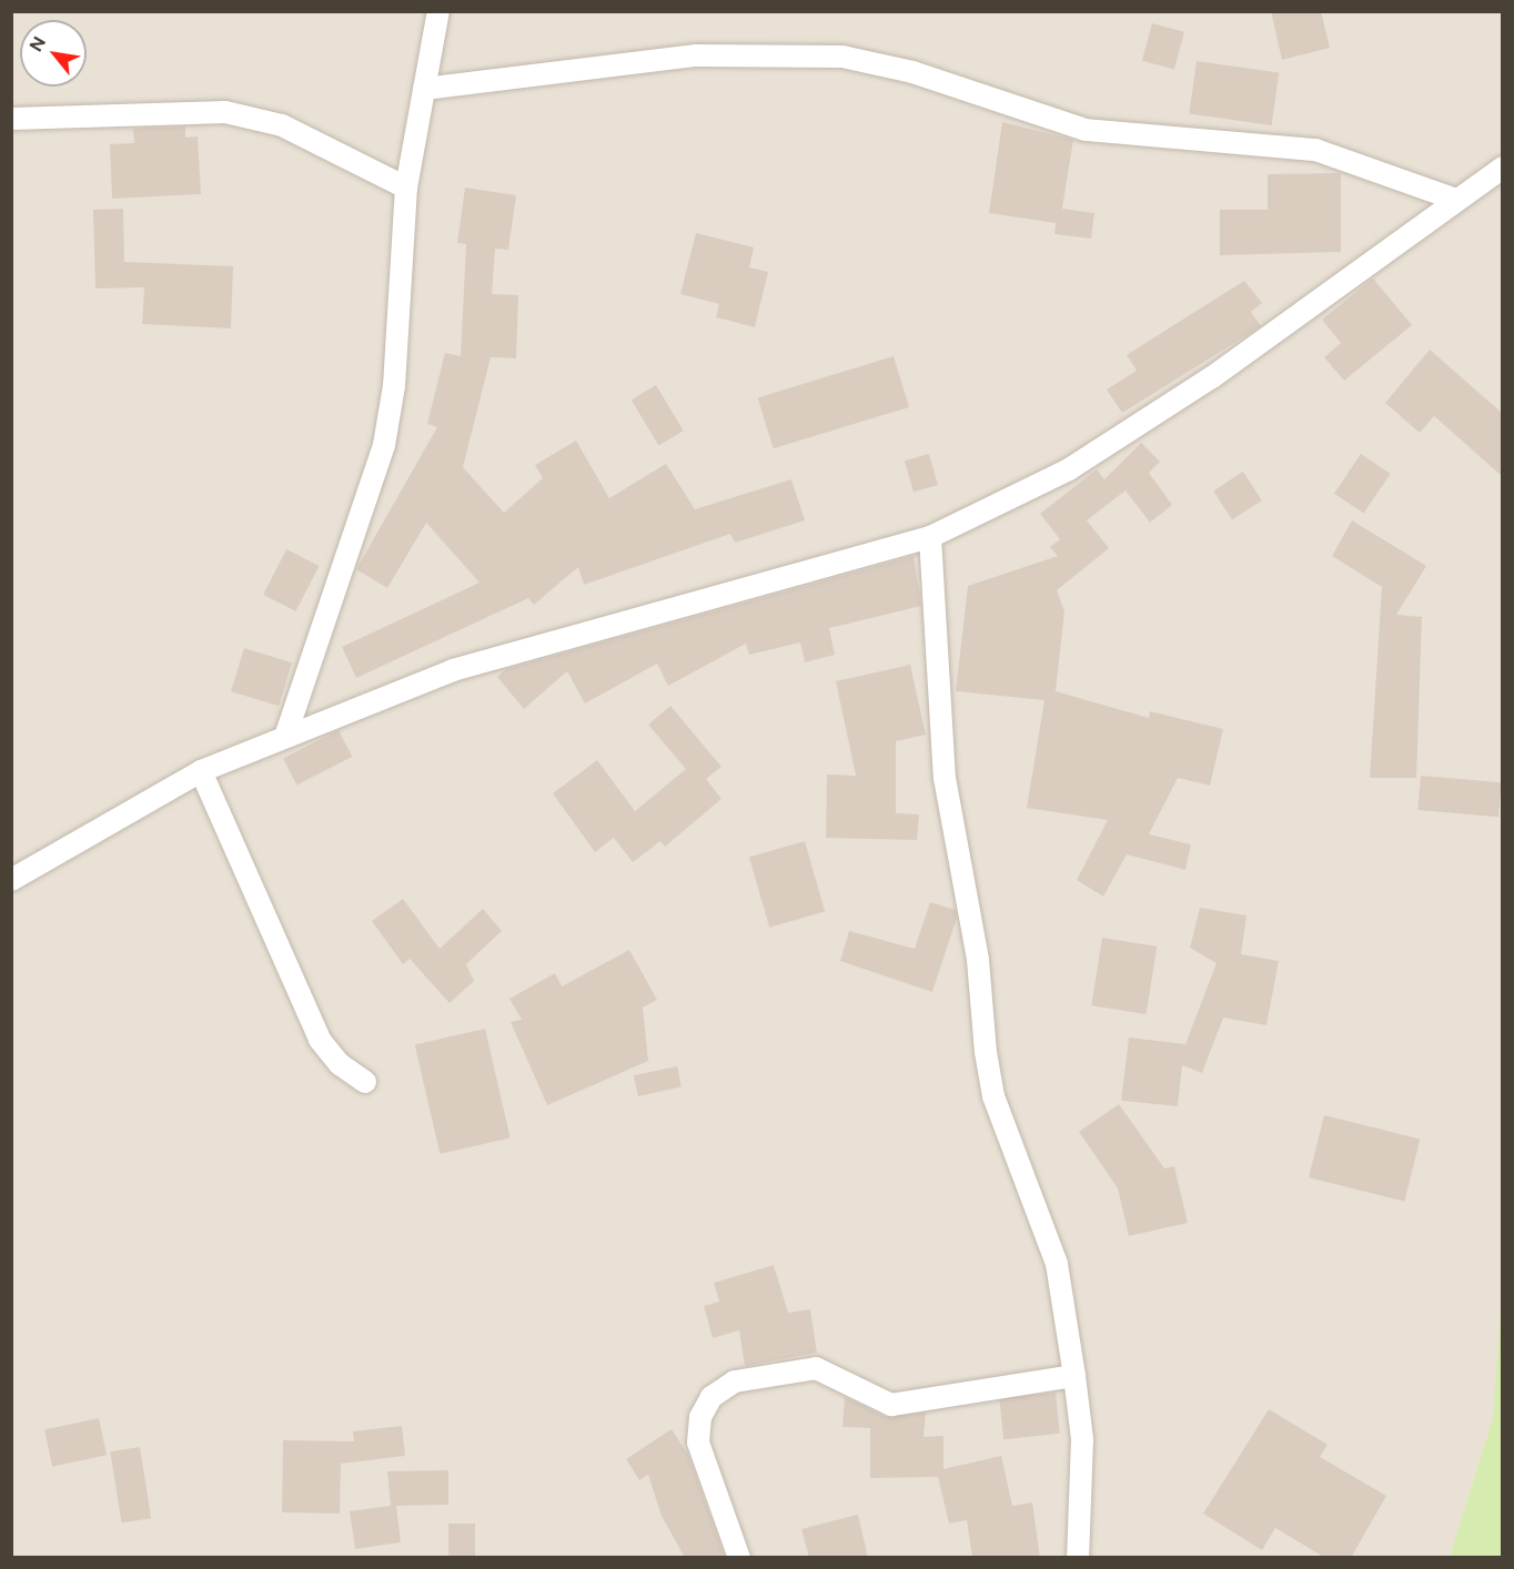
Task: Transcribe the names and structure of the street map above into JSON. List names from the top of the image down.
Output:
{
  "north": "top left"
}
